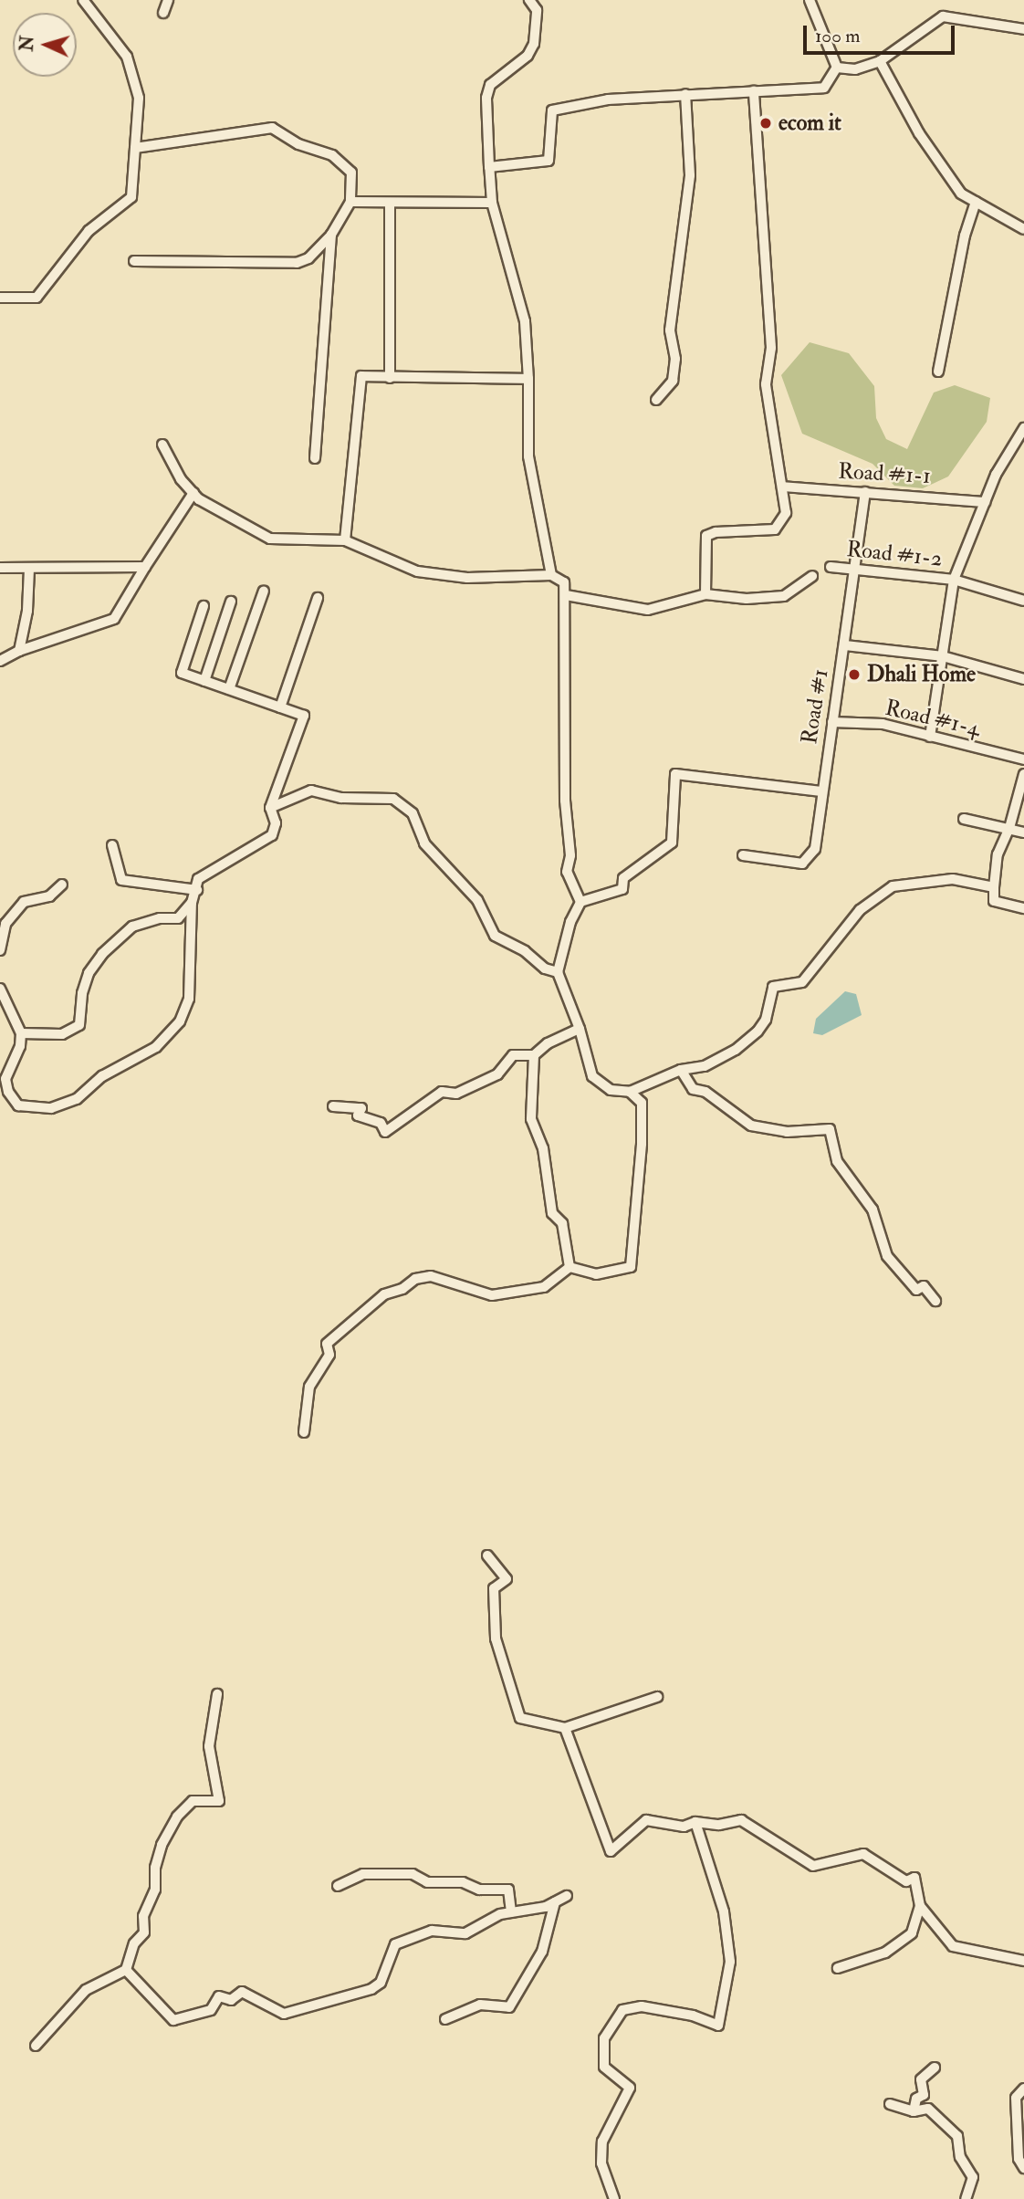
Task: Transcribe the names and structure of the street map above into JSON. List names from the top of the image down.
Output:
{
  "streets": {
    "street": [
      "Road #1-1",
      "Road #1-2",
      "Road #1",
      "Road #1-4"
    ]
  },
  "crossings": [
    ["Road #1-1", "Road #1"],
    ["Road #1-2", "Road #1"],
    ["Road #1", "Road #1-4"]
  ],
  "places": ["ecom it", "Dhali Home"],
  "scale_bar": "100 m",
  "north": "left"
}
